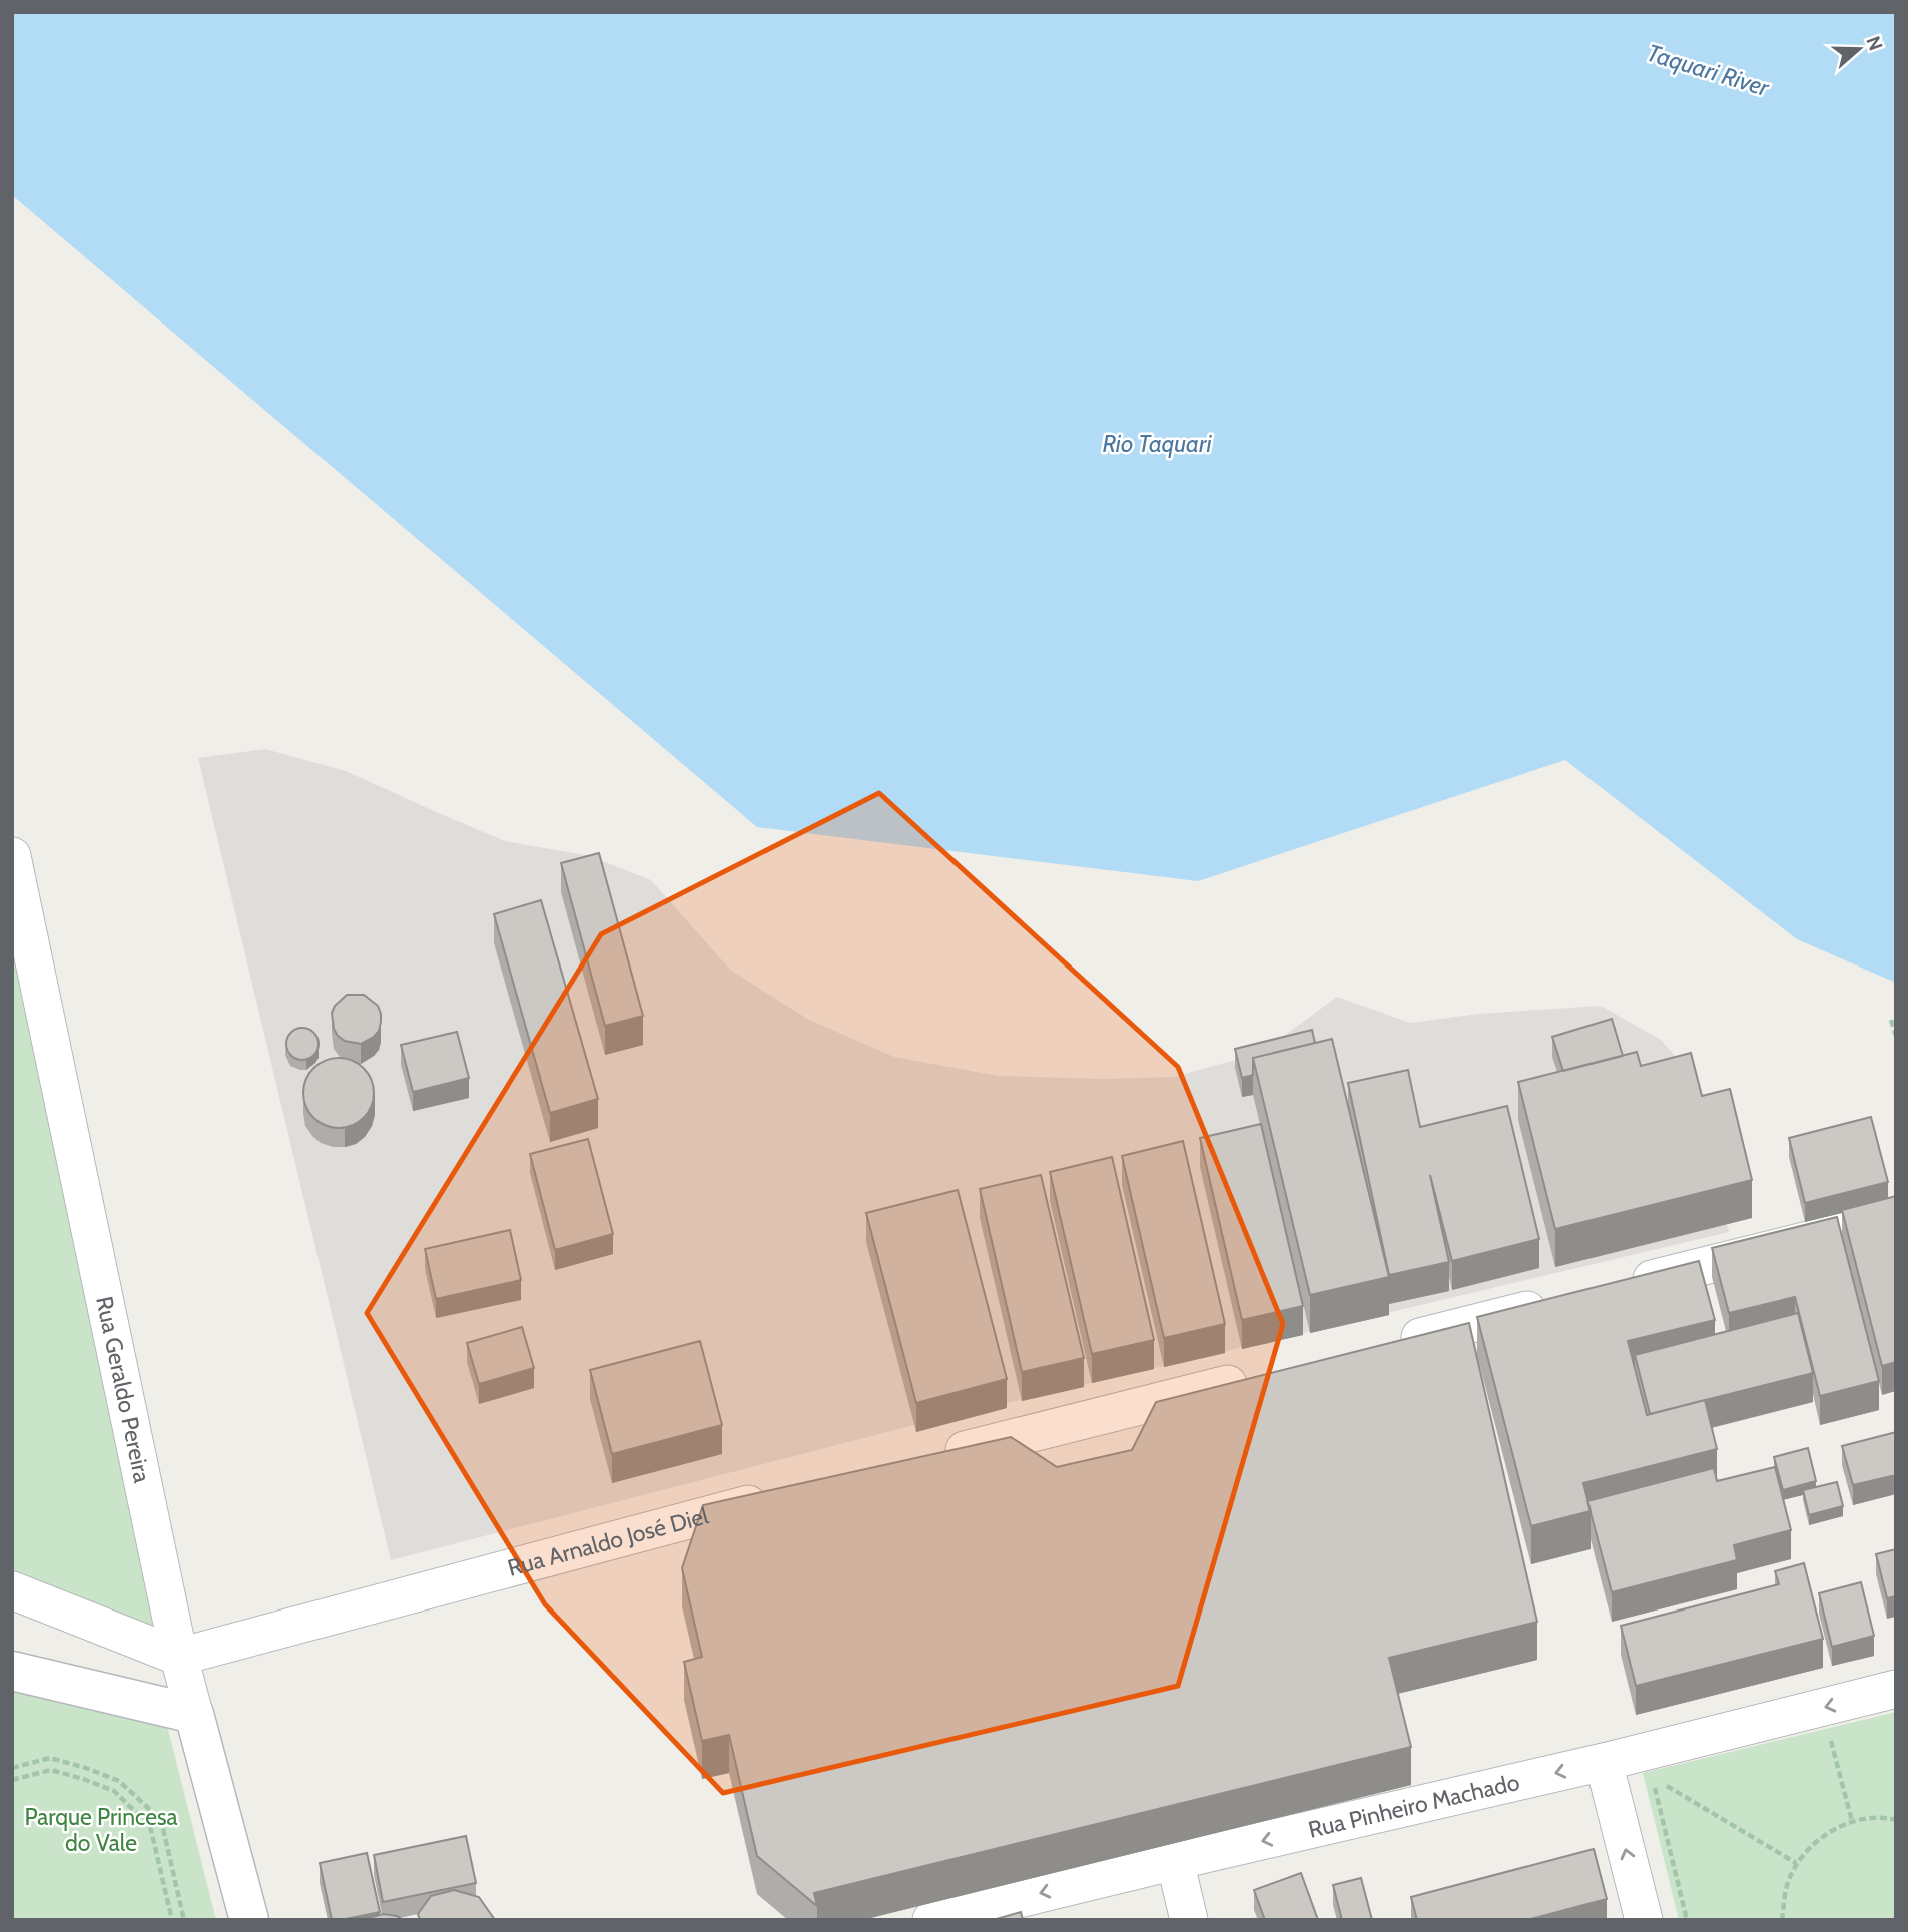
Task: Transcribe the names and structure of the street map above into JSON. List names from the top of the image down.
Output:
{
  "streets": {
    "street": ["Rua Geraldo Pereira", "Rua Arnaldo José Diel", "Rua Pinheiro Machado"]
  },
  "crossings": [
    ["Rua Geraldo Pereira", "Rua Arnaldo José Diel"]
  ],
  "one_way": ["Rua Pinheiro Machado"],
  "water": ["Taquari River", "Rio Taquari"],
  "parks": ["Parque Princesa do Vale"],
  "north": "right"
}
